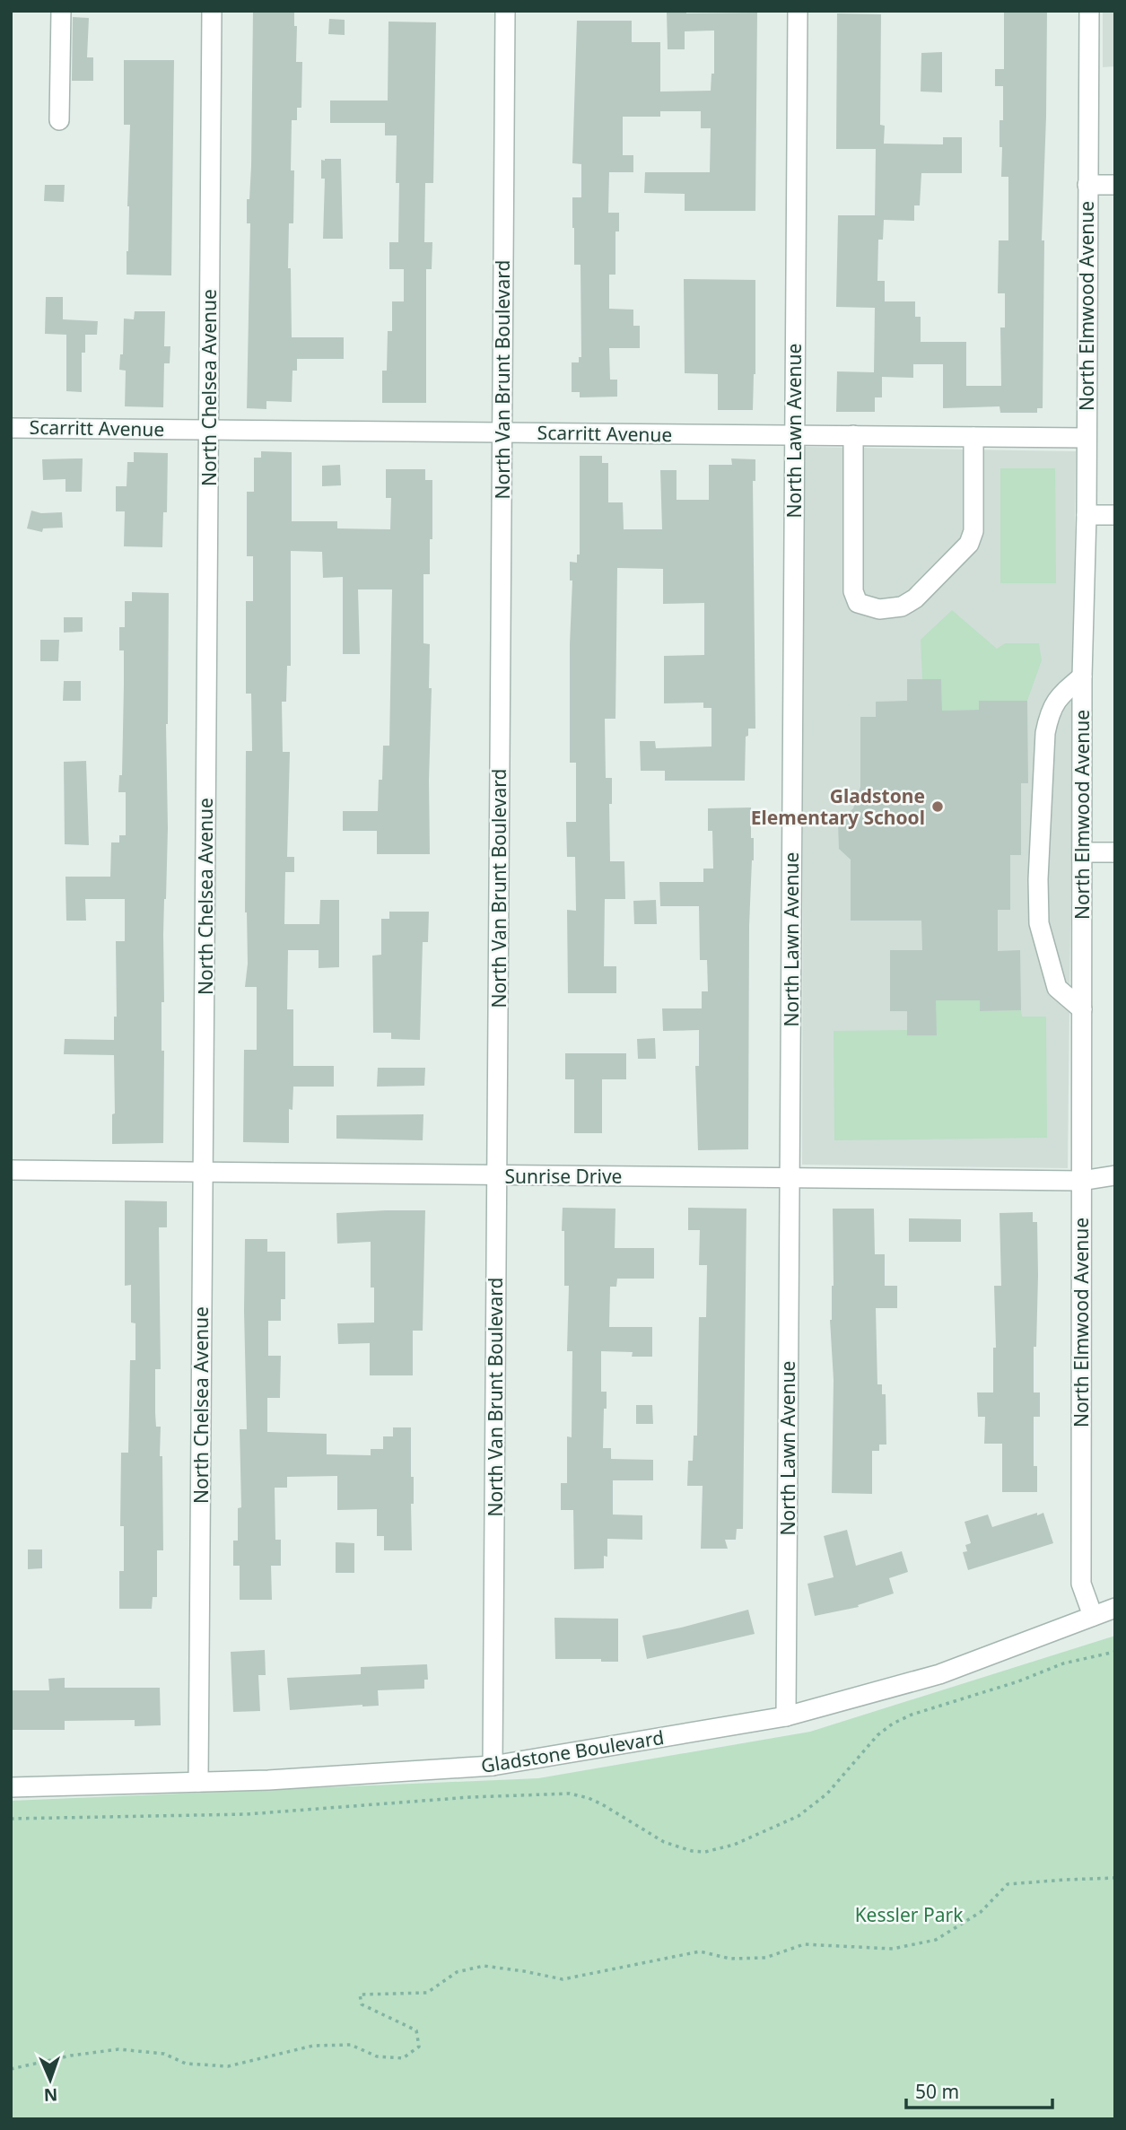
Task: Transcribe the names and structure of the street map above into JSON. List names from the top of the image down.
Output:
{
  "streets": {
    "street": [
      "North Elmwood Avenue",
      "North Van Brunt Boulevard",
      "North Chelsea Avenue",
      "Scarritt Avenue",
      "North Lawn Avenue",
      "Sunrise Drive",
      "Gladstone Boulevard"
    ]
  },
  "crossings": [
    ["North Elmwood Avenue", "Scarritt Avenue"],
    ["North Elmwood Avenue", "Sunrise Drive"],
    ["North Elmwood Avenue", "Gladstone Boulevard"],
    ["North Van Brunt Boulevard", "Scarritt Avenue"],
    ["North Van Brunt Boulevard", "Sunrise Drive"],
    ["North Van Brunt Boulevard", "Gladstone Boulevard"],
    ["North Chelsea Avenue", "Scarritt Avenue"],
    ["North Chelsea Avenue", "Sunrise Drive"],
    ["North Chelsea Avenue", "Gladstone Boulevard"],
    ["Scarritt Avenue", "North Lawn Avenue"],
    ["North Lawn Avenue", "Sunrise Drive"],
    ["North Lawn Avenue", "Gladstone Boulevard"]
  ],
  "parks": ["Kessler Park"],
  "places": ["Gladstone Elementary School"],
  "scale_bar": "50 m",
  "north": "bottom"
}
